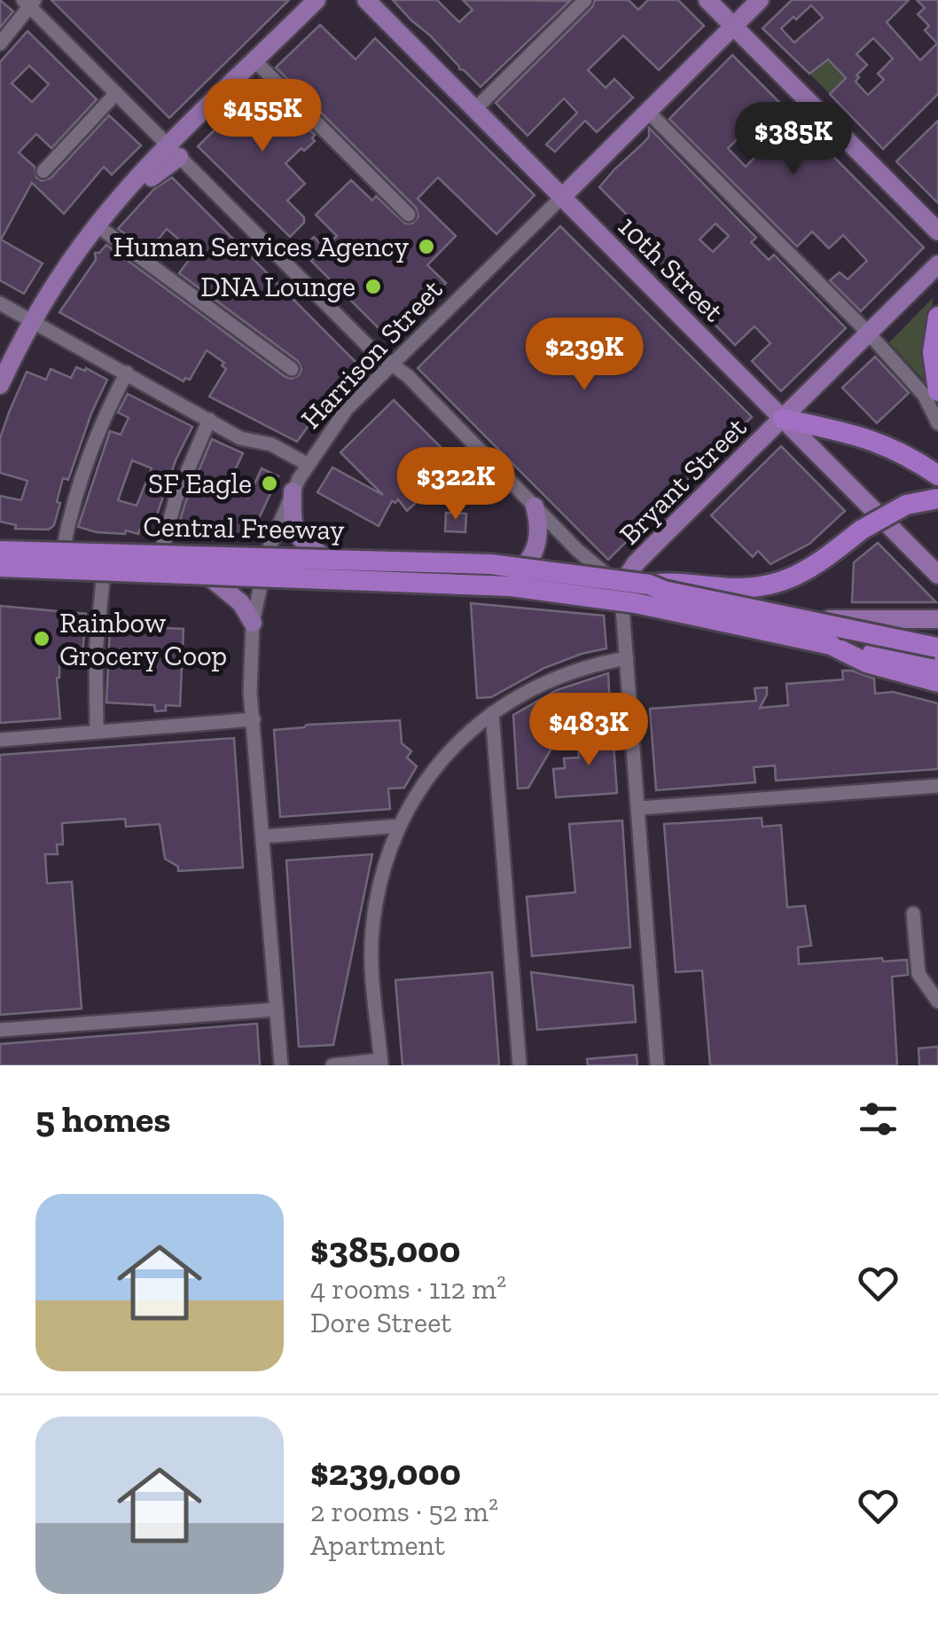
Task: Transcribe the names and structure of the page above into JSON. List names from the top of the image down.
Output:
{
  "streets": {
    "highway": ["Central Freeway"],
    "main road": ["10th Street", "Harrison Street", "Bryant Street"]
  },
  "crossings": [
    ["10th Street", "Harrison Street"],
    ["10th Street", "Bryant Street"]
  ],
  "places": [
    "Human Services Agency",
    "DNA Lounge",
    "SF Eagle",
    "Rainbow Grocery Coop"
  ],
  "page": {
    "price": [
      "$455K",
      "$385K",
      "$239K",
      "$322K",
      "$483K"
    ],
    "heading": "5 homes",
    "list": [
      {
        "name": "$385,000",
        "note": "4 rooms · 112 m² · Dore Street"
      },
      {
        "name": "$239,000",
        "note": "2 rooms · 52 m² · Apartment"
      }
    ]
  }
}
